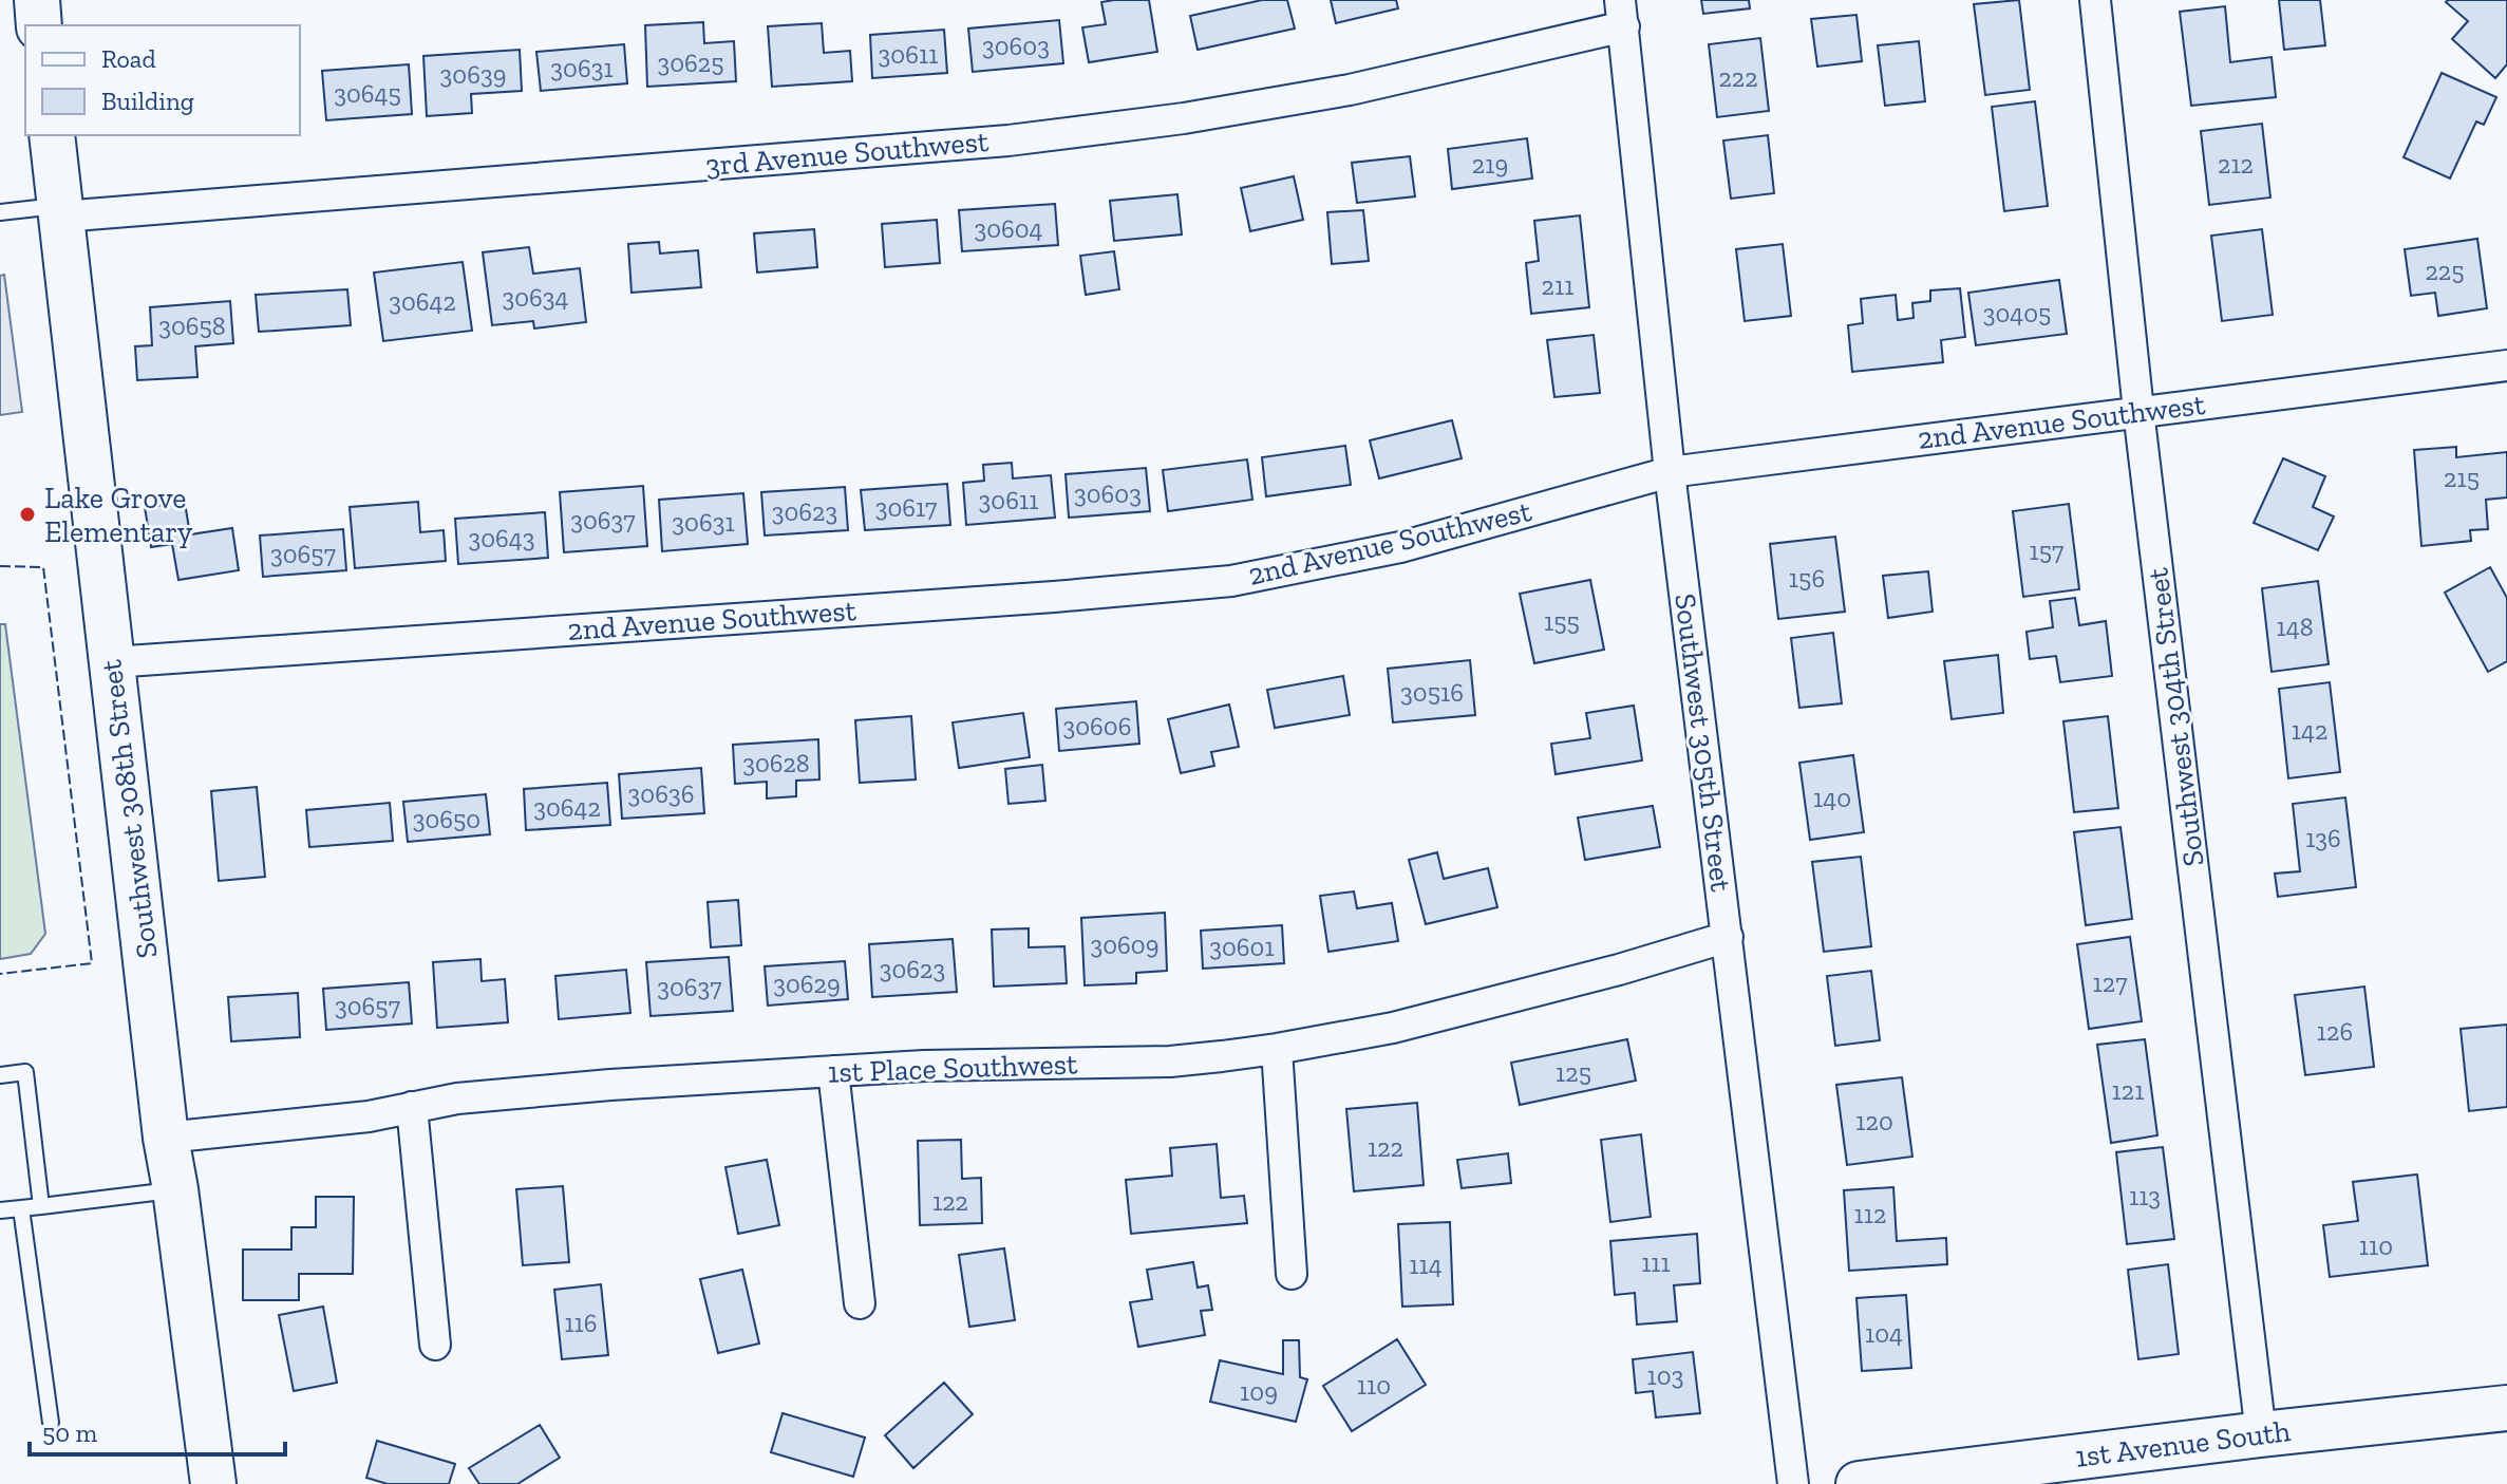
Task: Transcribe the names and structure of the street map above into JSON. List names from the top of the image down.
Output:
{
  "streets": {
    "street": [
      "3rd Avenue Southwest",
      "2nd Avenue Southwest",
      "Southwest 304th Street",
      "Southwest 305th Street",
      "Southwest 308th Street",
      "1st Place Southwest",
      "1st Avenue South"
    ]
  },
  "crossings": [
    ["3rd Avenue Southwest", "Southwest 305th Street"],
    ["3rd Avenue Southwest", "Southwest 308th Street"],
    ["2nd Avenue Southwest", "Southwest 304th Street"],
    ["2nd Avenue Southwest", "Southwest 305th Street"],
    ["2nd Avenue Southwest", "Southwest 308th Street"],
    ["Southwest 304th Street", "1st Avenue South"],
    ["Southwest 305th Street", "1st Place Southwest"],
    ["Southwest 308th Street", "1st Place Southwest"]
  ],
  "places": ["Lake Grove Elementary"],
  "house_numbers": [
    "30603",
    "30611",
    "30625",
    "30631",
    "30639",
    "222",
    "30645",
    "219",
    "212",
    "30604",
    "225",
    "211",
    "30634",
    "30642",
    "30405",
    "30658",
    "215",
    "30603",
    "30611",
    "30617",
    "30623",
    "30637",
    "30631",
    "30643",
    "157",
    "30657",
    "156",
    "155",
    "148",
    "30516",
    "30606",
    "142",
    "30628",
    "30636",
    "140",
    "30642",
    "30650",
    "136",
    "30609",
    "30601",
    "30623",
    "127",
    "30629",
    "30637",
    "30657",
    "126",
    "125",
    "121",
    "120",
    "122",
    "113",
    "122",
    "112",
    "110",
    "111",
    "114",
    "116",
    "104",
    "103",
    "110",
    "109"
  ],
  "legend": ["Road", "Building"],
  "scale_bar": "50 m"
}
